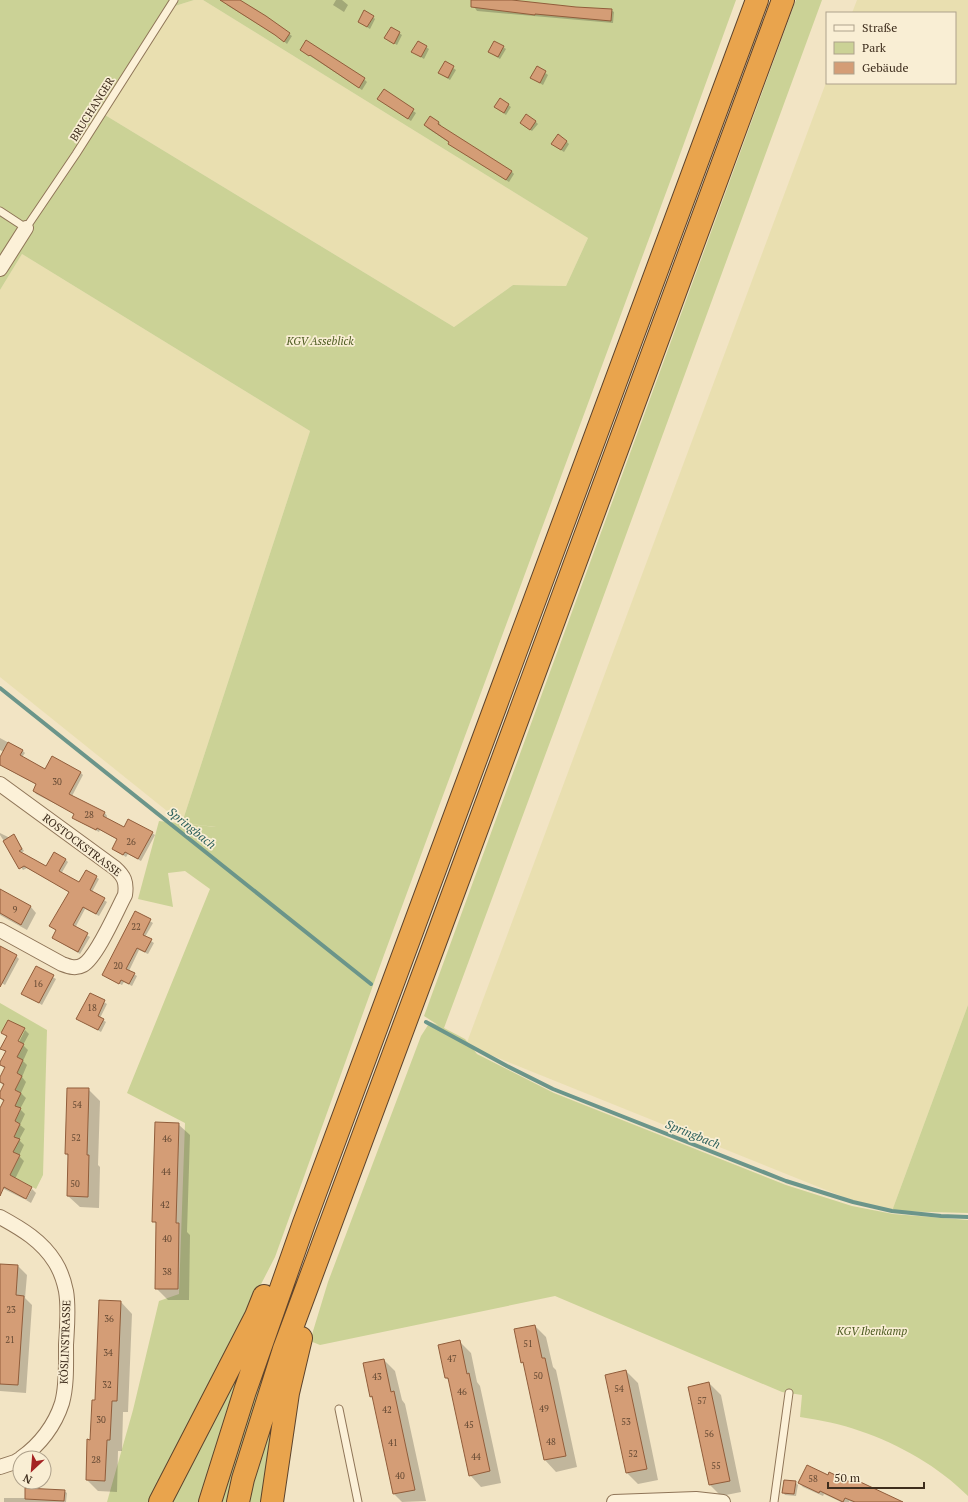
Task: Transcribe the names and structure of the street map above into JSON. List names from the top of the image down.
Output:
{
  "streets": {
    "street": ["ROSTOCKSTRASSE", "KÖSLINSTRASSE"],
    "lane": ["BRUCHANGER"]
  },
  "water": ["Springbach"],
  "parks": ["KGV Asseblick", "KGV Ibenkamp"],
  "house_numbers": [
    "30",
    "28",
    "26",
    "9",
    "22",
    "20",
    "16",
    "18",
    "54",
    "52",
    "46",
    "44",
    "50",
    "42",
    "40",
    "38",
    "23",
    "36",
    "21",
    "51",
    "34",
    "47",
    "50",
    "43",
    "32",
    "54",
    "46",
    "57",
    "49",
    "42",
    "30",
    "53",
    "45",
    "56",
    "48",
    "41",
    "52",
    "44",
    "28",
    "55",
    "40",
    "58"
  ],
  "legend": ["Straße", "Park", "Gebäude"],
  "scale_bar": "50 m",
  "north": "bottom left"
}
